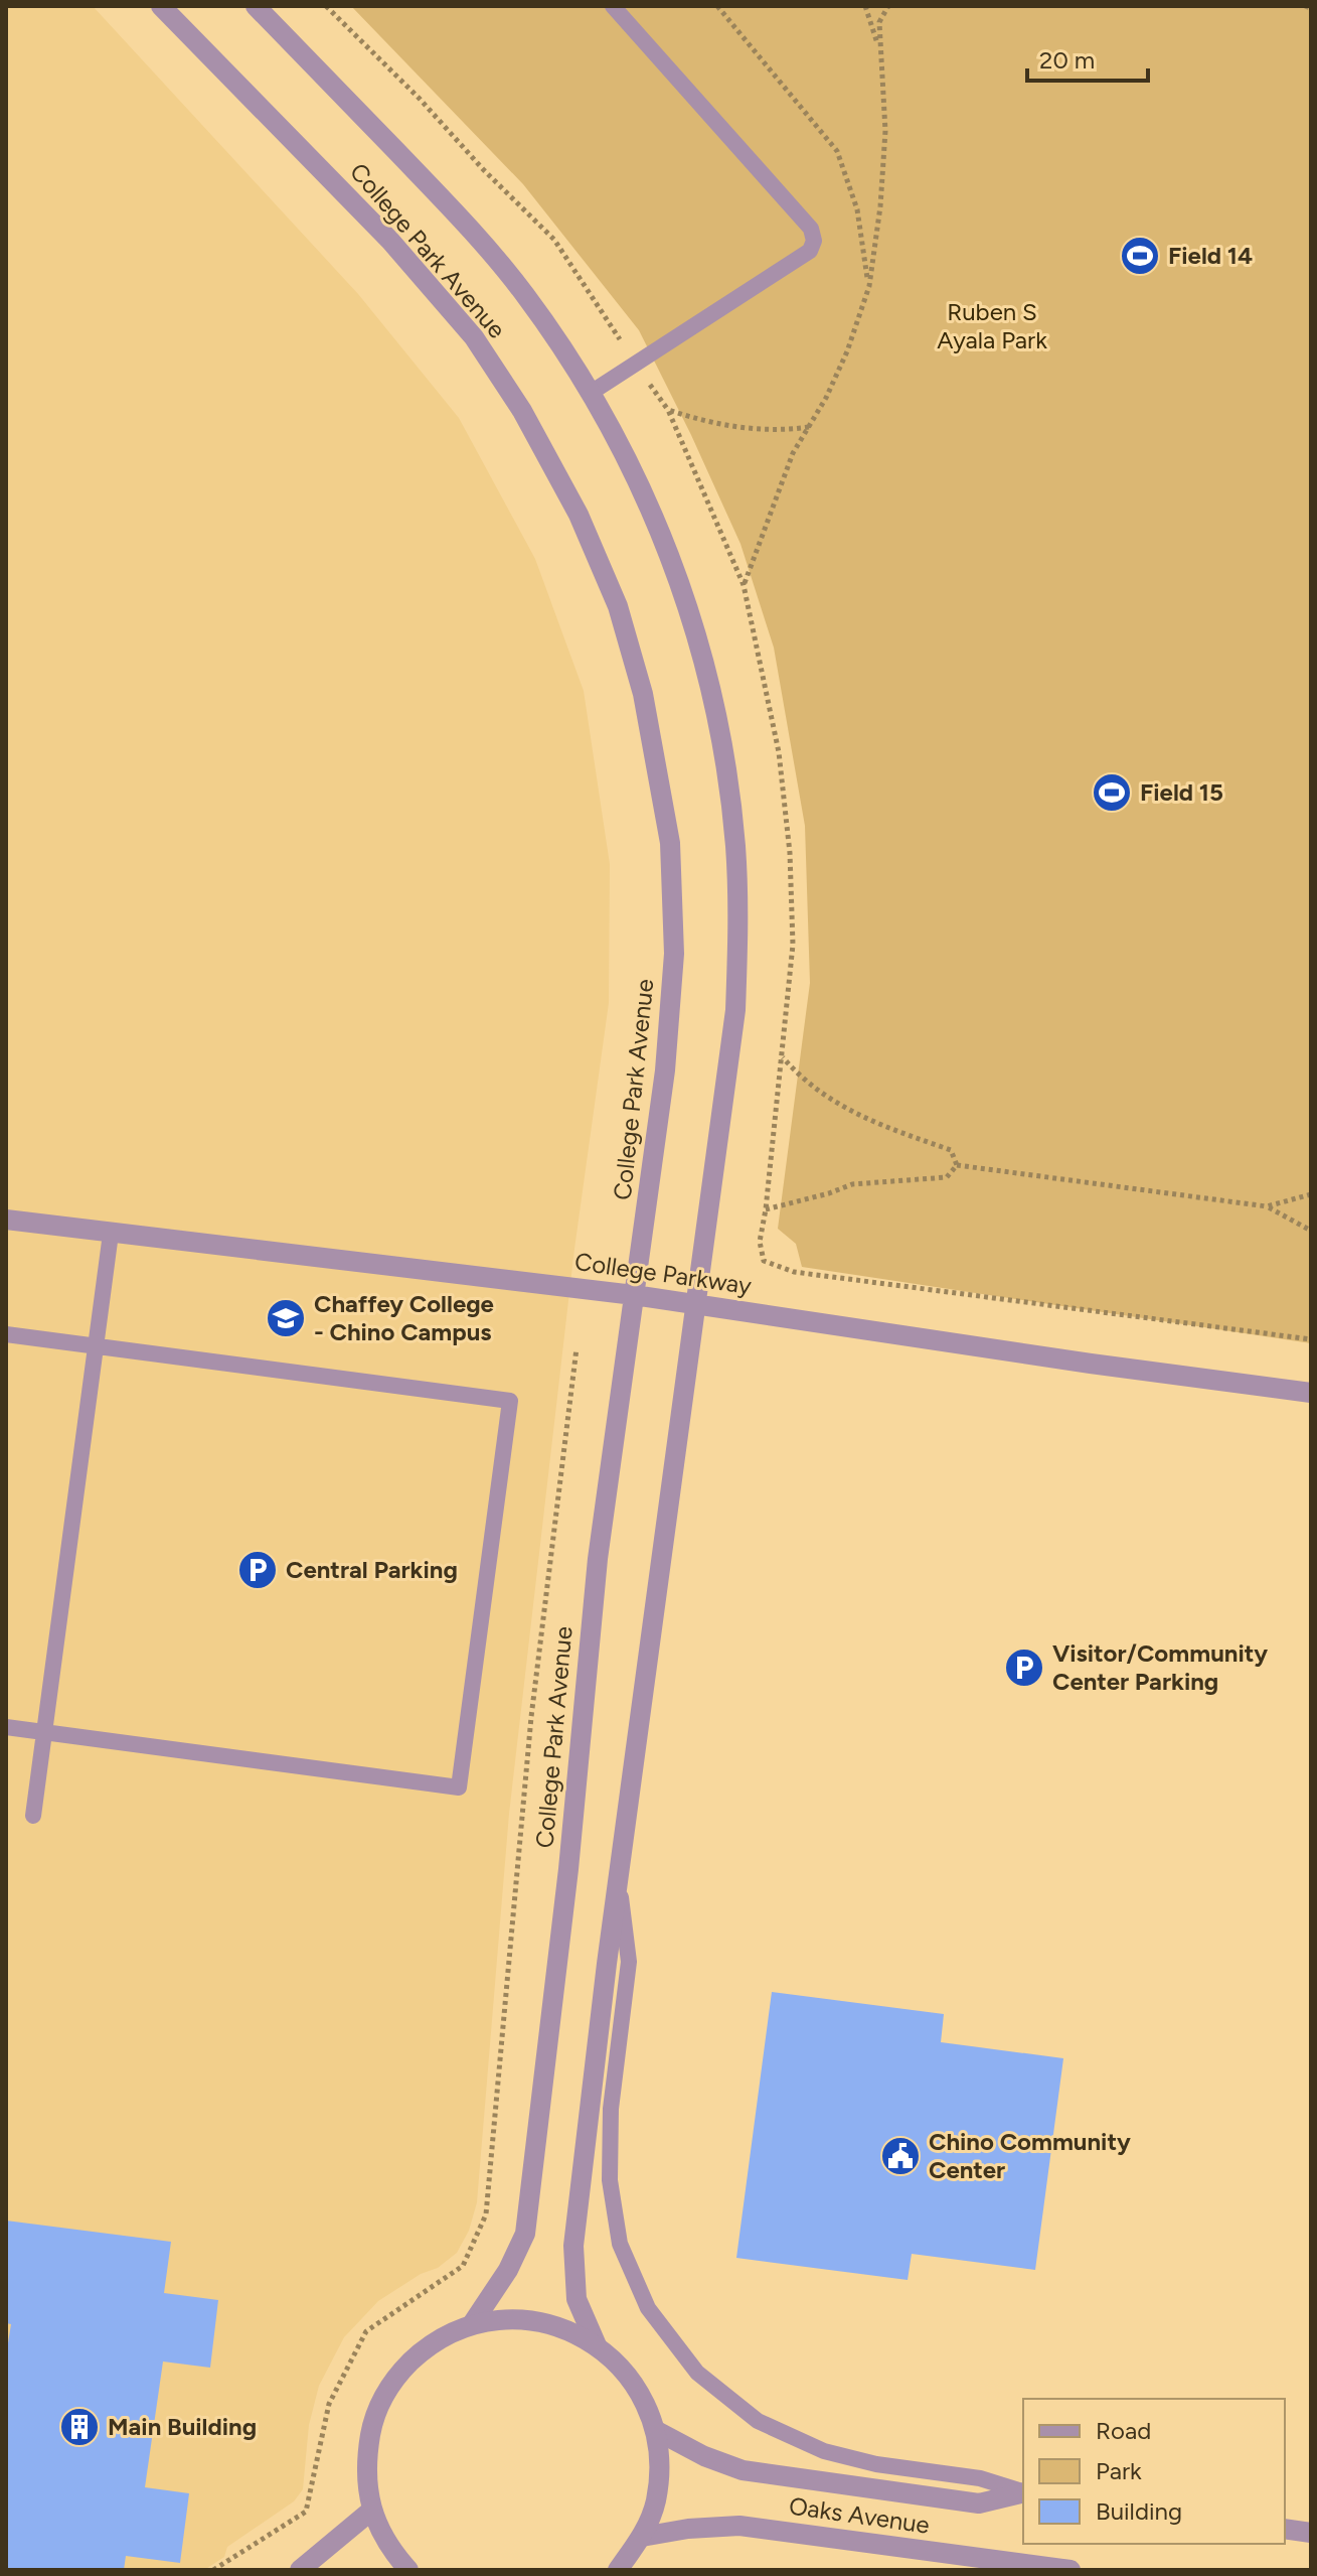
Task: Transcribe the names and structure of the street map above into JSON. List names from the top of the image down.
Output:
{
  "streets": {
    "street": ["College Park Avenue", "College Parkway", "Oaks Avenue"]
  },
  "crossings": [
    ["College Park Avenue", "College Parkway"]
  ],
  "parks": ["Ruben S Ayala Park"],
  "places": {
    "sports": ["Field 14", "Field 15"],
    "school or university": ["Chaffey College - Chino Campus"],
    "parking": ["Central Parking", "Visitor/Community Center Parking"],
    "public building": ["Chino Community Center"],
    "building": ["Main Building"]
  },
  "legend": ["Road", "Park", "Building"],
  "scale_bar": "20 m"
}
